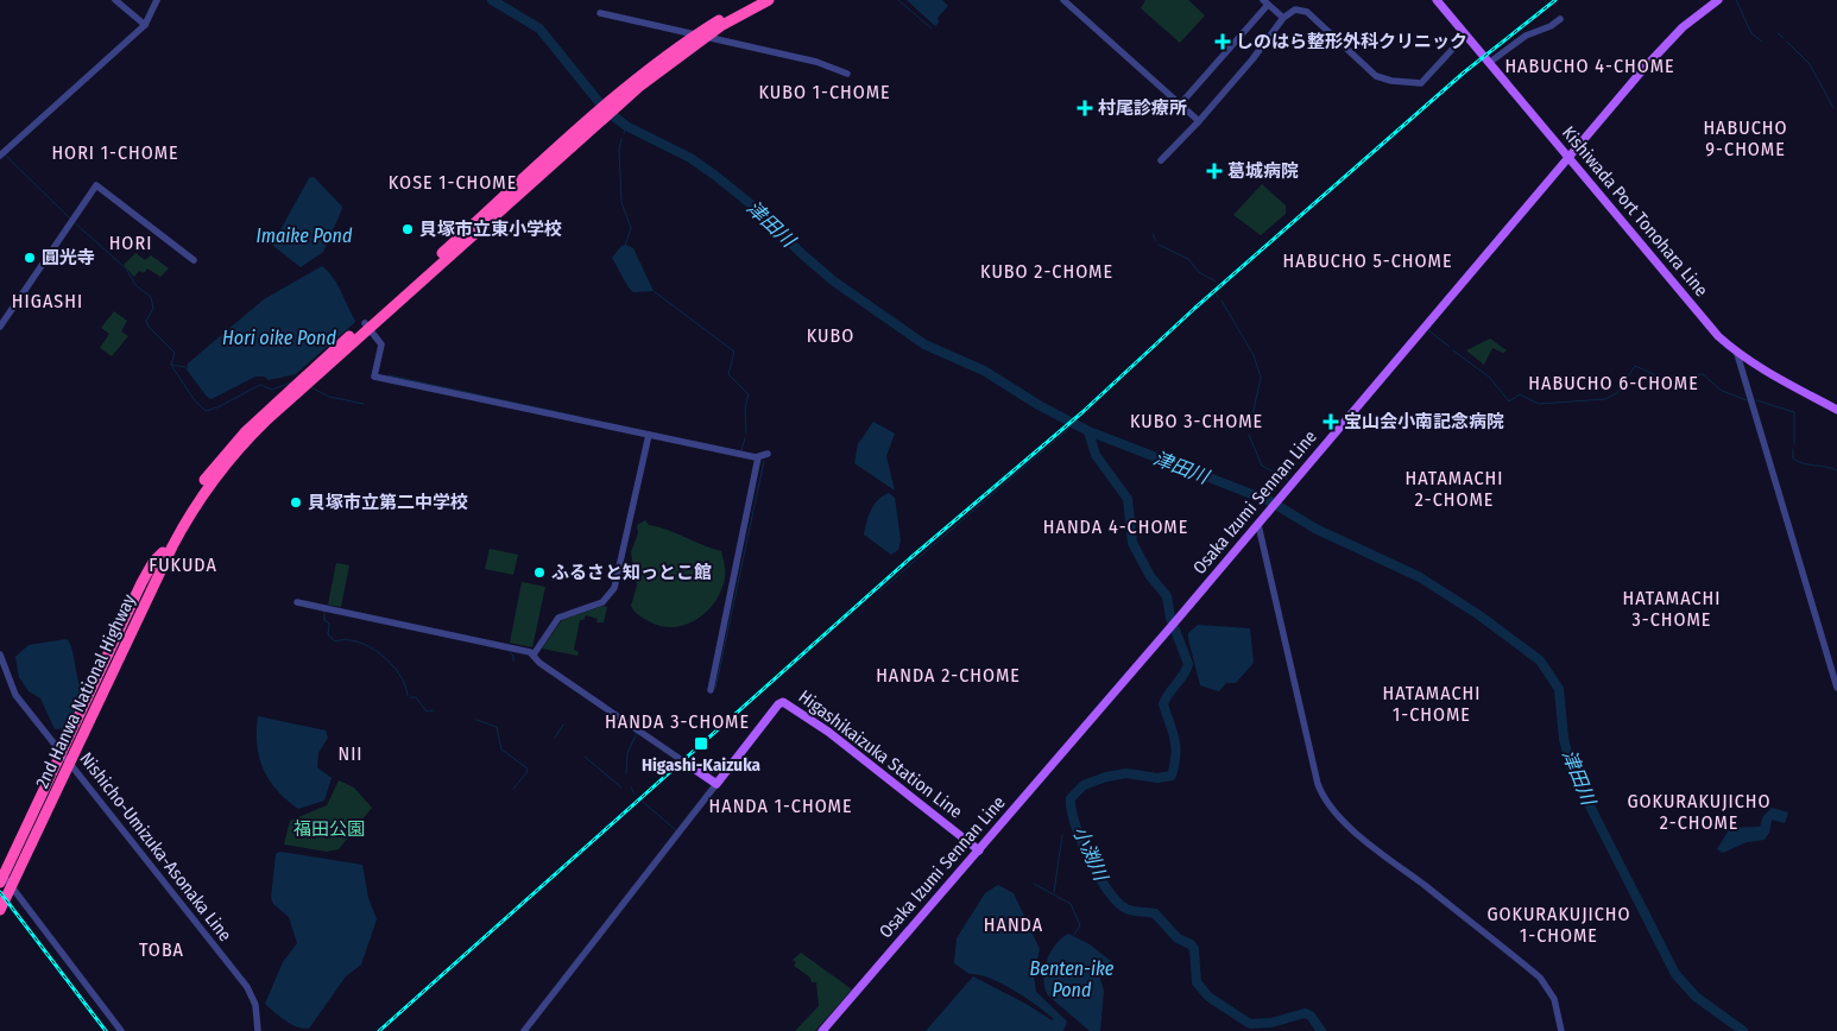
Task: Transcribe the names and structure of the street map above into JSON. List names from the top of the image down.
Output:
{
  "streets": {
    "highway": ["2nd Hanwa National Highway"],
    "main road": ["Kishiwada Port Tonohara Line", "Osaka Izumi Sennan Line", "Higashikaizuka Station Line"],
    "street": ["Nishicho-Umizuka-Asonaka Line"]
  },
  "crossings": [
    ["Kishiwada Port Tonohara Line", "Osaka Izumi Sennan Line"],
    ["Osaka Izumi Sennan Line", "Higashikaizuka Station Line"]
  ],
  "districts": [
    "HABUCHO 4-CHOME",
    "KUBO 1-CHOME",
    "HABUCHO 9-CHOME",
    "HORI 1-CHOME",
    "KOSE 1-CHOME",
    "HORI",
    "HABUCHO 5-CHOME",
    "KUBO 2-CHOME",
    "HIGASHI",
    "KUBO",
    "HABUCHO 6-CHOME",
    "KUBO 3-CHOME",
    "HATAMACHI 2-CHOME",
    "HANDA 4-CHOME",
    "FUKUDA",
    "HATAMACHI 3-CHOME",
    "HANDA 2-CHOME",
    "HATAMACHI 1-CHOME",
    "HANDA 3-CHOME",
    "NII",
    "GOKURAKUJICHO 2-CHOME",
    "HANDA 1-CHOME",
    "GOKURAKUJICHO 1-CHOME",
    "HANDA",
    "TOBA"
  ],
  "water": [
    "津田川",
    "Imaike Pond",
    "Hori oike Pond",
    "小渕川",
    "Benten-ike Pond"
  ],
  "parks": ["福田公園"],
  "places": {
    "health": [
      "しのはら整形外科クリニック",
      "村尾診療所",
      "葛城病院",
      "宝山会小南記念病院"
    ],
    "other": [
      "貝塚市立東小学校",
      "圓光寺",
      "貝塚市立第二中学校",
      "ふるさと知っとこ館"
    ],
    "transit": ["Higashi-Kaizuka"]
  }
}
